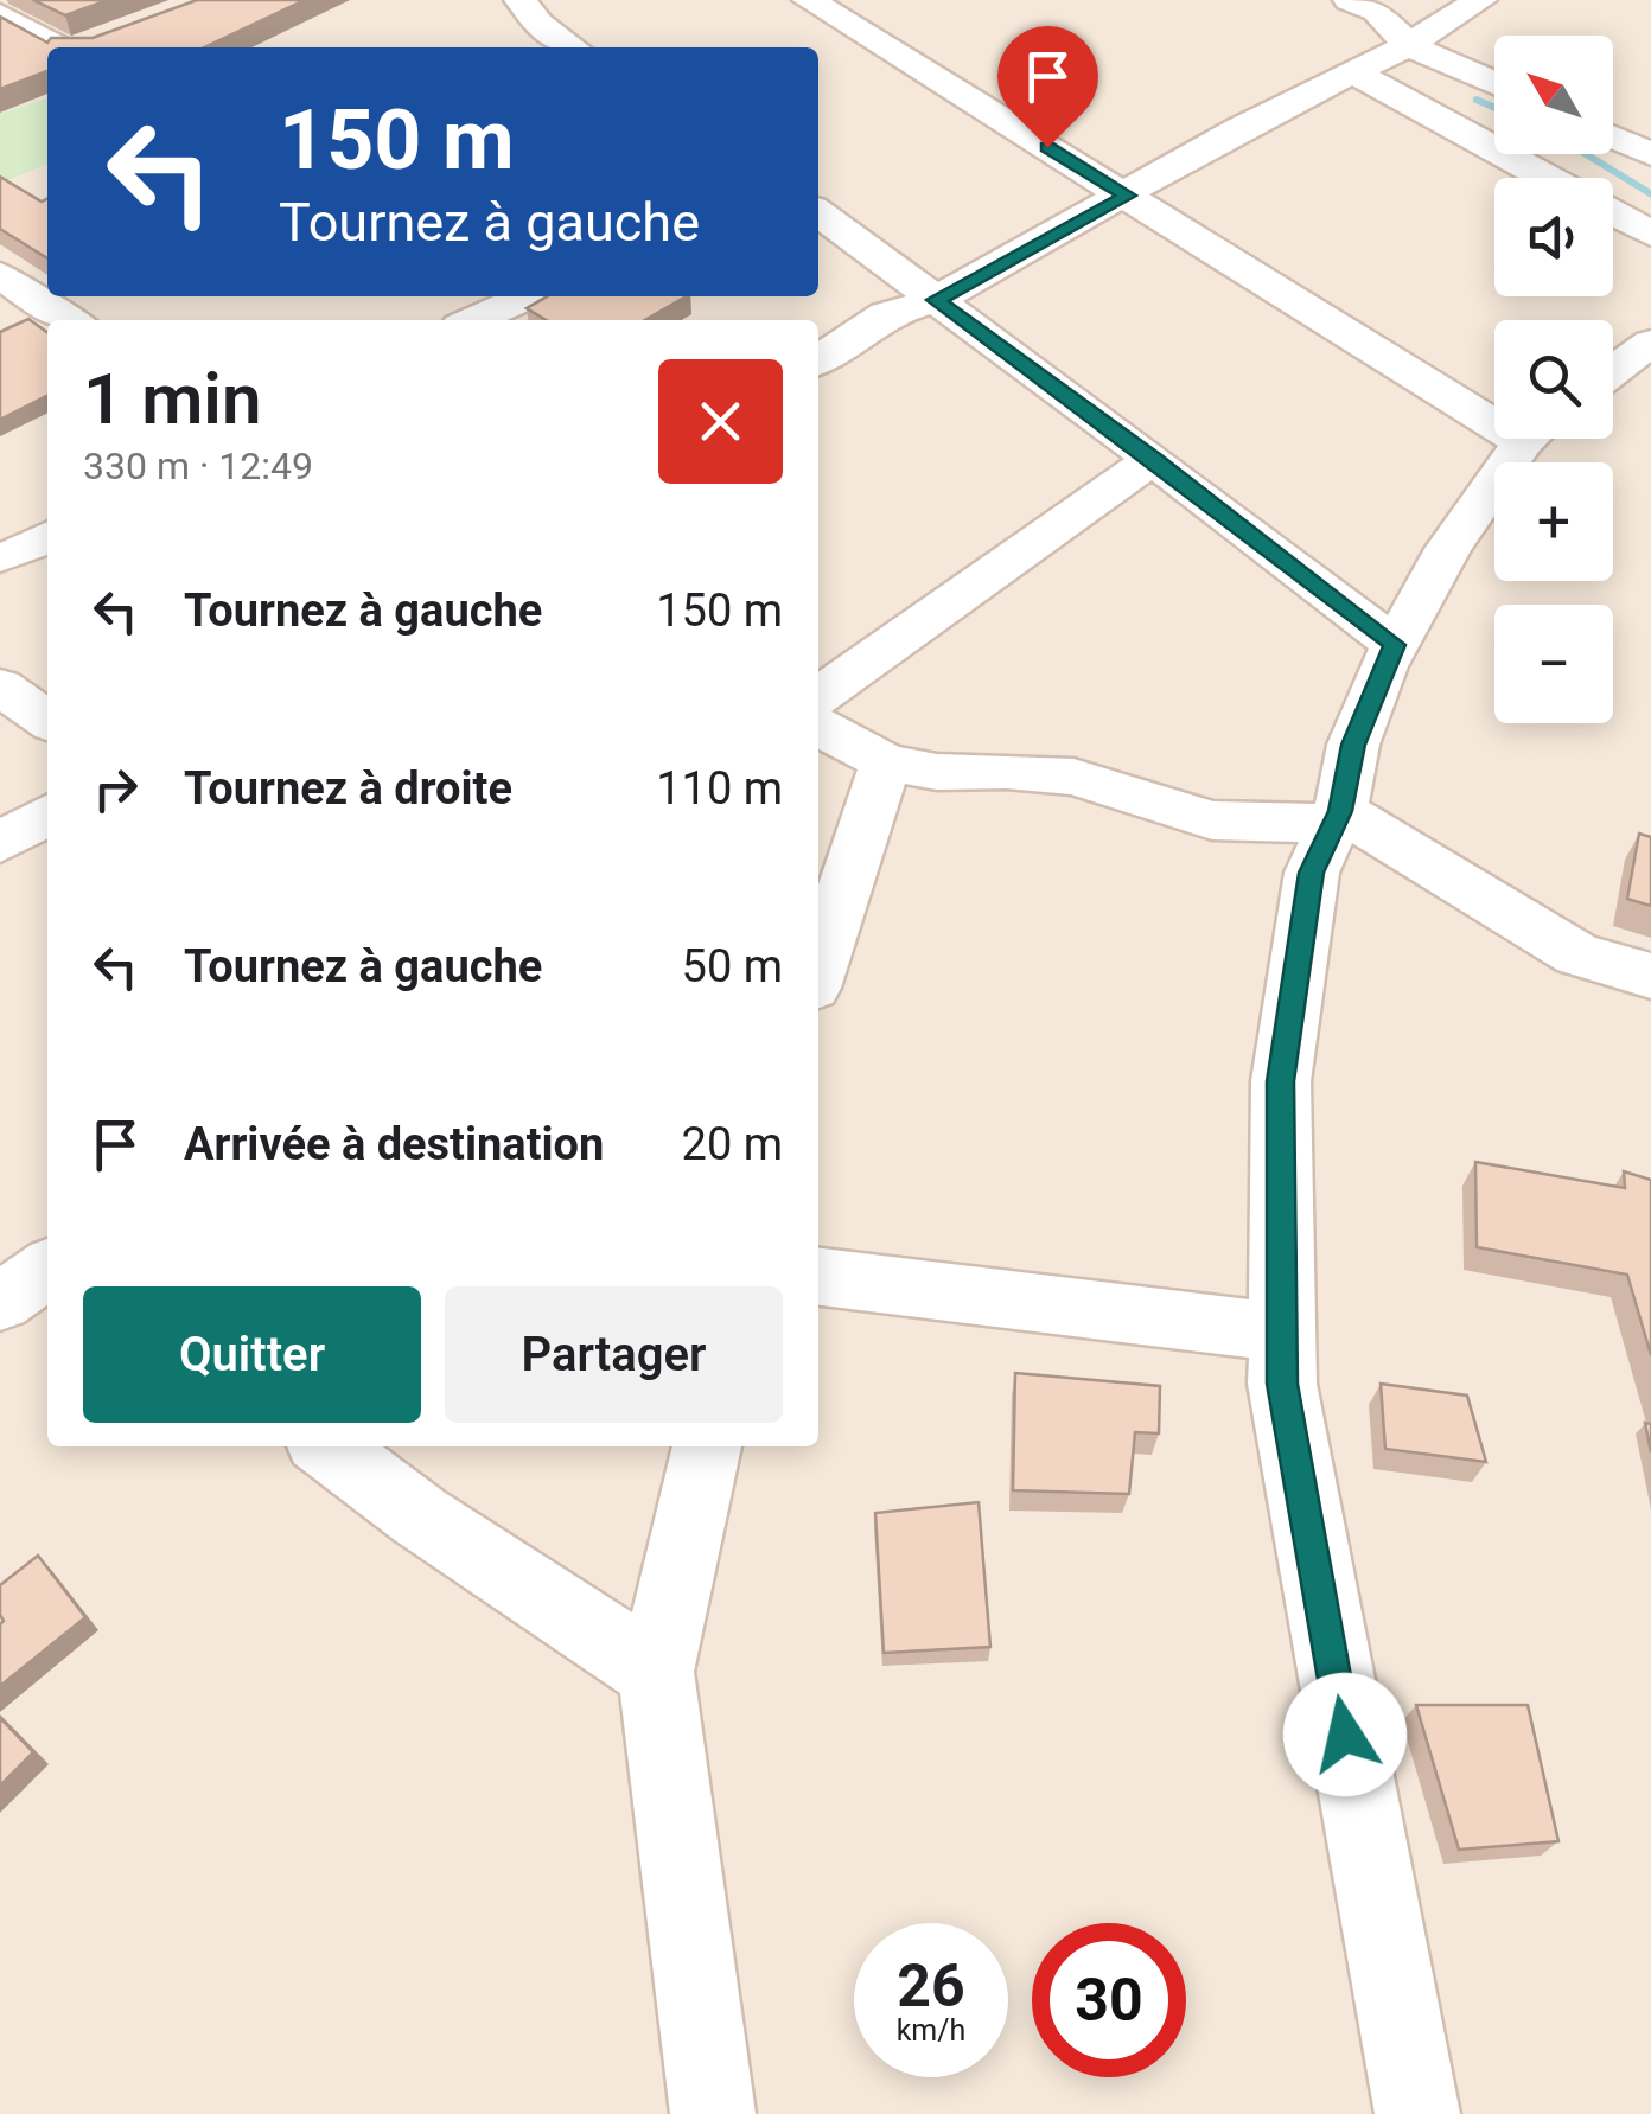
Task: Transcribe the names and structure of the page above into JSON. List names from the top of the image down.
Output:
{
  "north": "top left",
  "page": {
    "map_buttons": ["+", "−"],
    "turn": ["150 m", "Tournez à gauche"],
    "heading": ["1 min", "330 m · 12:49"],
    "list": [
      {
        "name": "Tournez à gauche",
        "value": "150 m"
      },
      {
        "name": "Tournez à droite",
        "value": "110 m"
      },
      {
        "name": "Tournez à gauche",
        "value": "50 m"
      },
      {
        "name": "Arrivée à destination",
        "value": "20 m"
      }
    ],
    "buttons": ["Quitter", "Partager"],
    "speed": "26 km/h",
    "limit": "30"
  }
}
